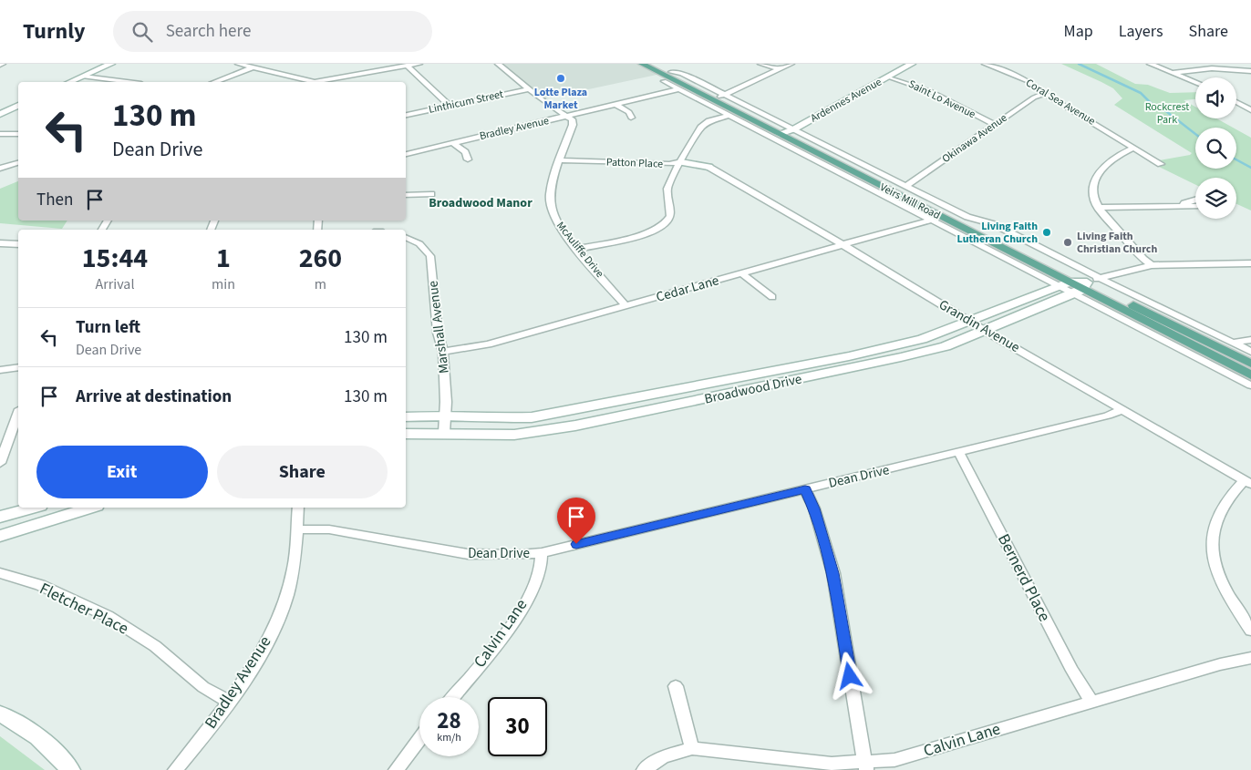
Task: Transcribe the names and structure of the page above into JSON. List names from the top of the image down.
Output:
{
  "streets": {
    "main road": ["Veirs Mill Road"],
    "street": [
      "Saint Lo Avenue",
      "Ardennes Avenue",
      "Linthicum Street",
      "Coral Sea Avenue",
      "Bradley Avenue",
      "Okinawa Avenue",
      "Patton Place",
      "McAuliffe Drive",
      "Cedar Lane",
      "Grandin Avenue",
      "Marshall Avenue",
      "Broadwood Drive",
      "Dean Drive",
      "Bernerd Place",
      "Fletcher Place",
      "Calvin Lane"
    ]
  },
  "crossings": [
    ["Saint Lo Avenue", "Ardennes Avenue"],
    ["Saint Lo Avenue", "Okinawa Avenue"],
    ["Ardennes Avenue", "Veirs Mill Road"],
    ["Coral Sea Avenue", "Okinawa Avenue"],
    ["Bradley Avenue", "Veirs Mill Road"],
    ["Bradley Avenue", "McAuliffe Drive"],
    ["Bradley Avenue", "Dean Drive"],
    ["Bradley Avenue", "Fletcher Place"],
    ["Okinawa Avenue", "Veirs Mill Road"],
    ["Patton Place", "McAuliffe Drive"],
    ["Patton Place", "Grandin Avenue"],
    ["Veirs Mill Road", "Cedar Lane"],
    ["Veirs Mill Road", "Broadwood Drive"],
    ["McAuliffe Drive", "Cedar Lane"],
    ["Cedar Lane", "Grandin Avenue"],
    ["Cedar Lane", "Marshall Avenue"],
    ["Grandin Avenue", "Broadwood Drive"],
    ["Grandin Avenue", "Dean Drive"],
    ["Marshall Avenue", "Broadwood Drive"],
    ["Dean Drive", "Bernerd Place"],
    ["Dean Drive", "Calvin Lane"],
    ["Bernerd Place", "Calvin Lane"]
  ],
  "districts": ["Broadwood Manor"],
  "parks": ["Rockcrest Park"],
  "places": ["Lotte Plaza Market", "Living Faith Lutheran Church", "Living Faith Christian Church"],
  "page": {
    "header": "Turnly",
    "search": "Search here",
    "nav": ["Map", "Layers", "Share"],
    "turn": ["130 m", "Dean Drive"],
    "then": "Then",
    "eta": [
      "15:44",
      "Arrival",
      "1",
      "min",
      "260",
      "m"
    ],
    "list": [
      {
        "name": "Turn left",
        "note": "Dean Drive",
        "value": "130 m"
      },
      {
        "name": "Arrive at destination",
        "value": "130 m"
      }
    ],
    "buttons": ["Exit", "Share"],
    "speed": "28 km/h",
    "limit": "30"
  }
}
